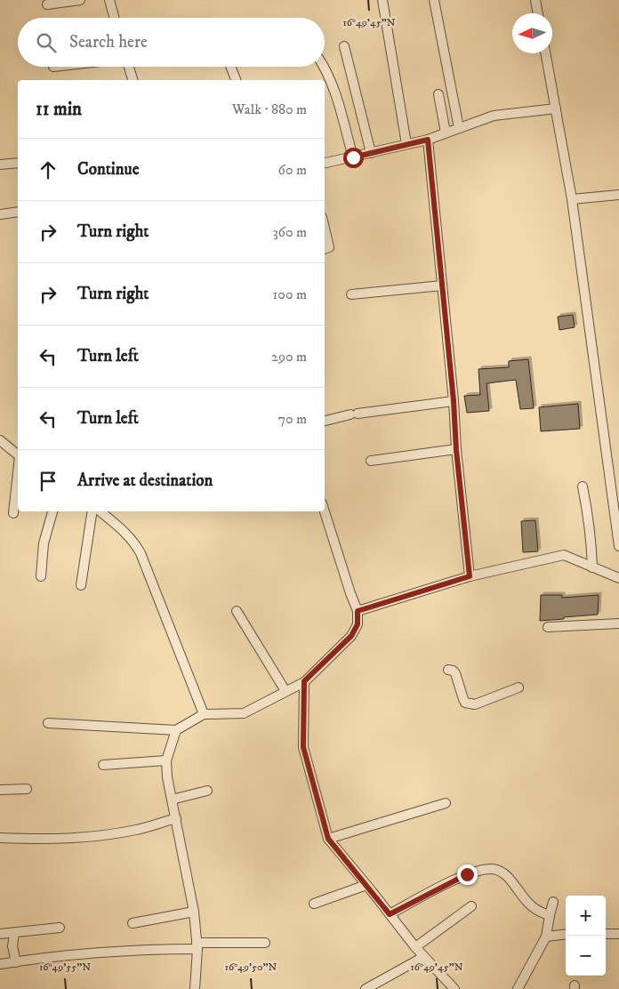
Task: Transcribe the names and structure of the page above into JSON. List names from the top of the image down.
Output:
{
  "north": "left",
  "page": {
    "search": "Search here",
    "heading": ["11 min", "Walk · 880 m"],
    "list": [
      ["Continue", "60 m"],
      ["Turn right", "360 m"],
      ["Turn right", "100 m"],
      ["Turn left", "290 m"],
      ["Turn left", "70 m"],
      "Arrive at destination"
    ],
    "map_buttons": ["+", "−"]
  },
  "coordinates": ["16°49'45\"N", "16°49'55\"N", "16°49'50\"N"]
}
